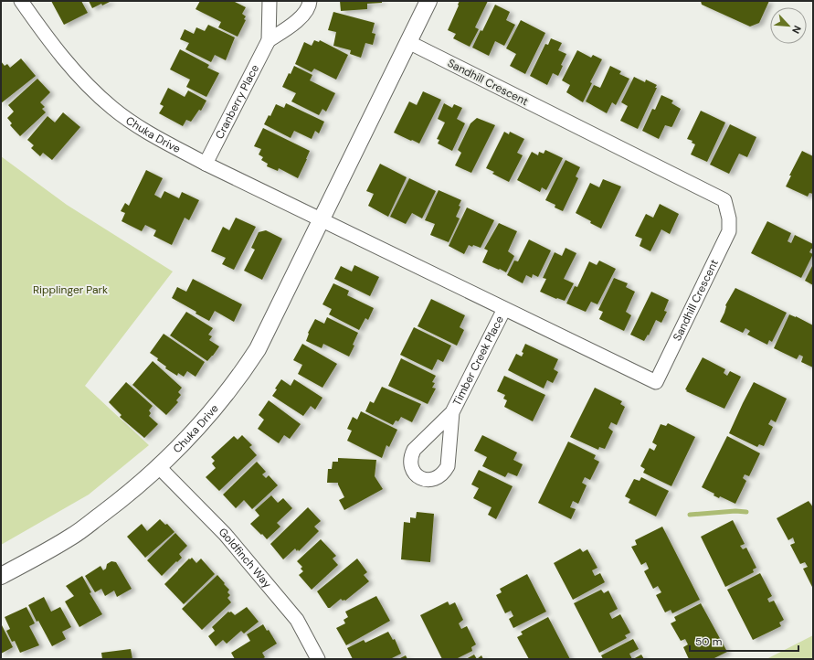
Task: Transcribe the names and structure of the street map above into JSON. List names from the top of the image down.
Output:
{
  "streets": {
    "street": [
      "Sandhill Crescent",
      "Cranberry Place",
      "Chuka Drive",
      "Timber Creek Place",
      "Goldfinch Way"
    ]
  },
  "crossings": [
    ["Sandhill Crescent", "Chuka Drive"],
    ["Sandhill Crescent", "Timber Creek Place"],
    ["Cranberry Place", "Chuka Drive"],
    ["Chuka Drive", "Goldfinch Way"]
  ],
  "parks": ["Ripplinger Park"],
  "scale_bar": "50 m",
  "north": "bottom right"
}
